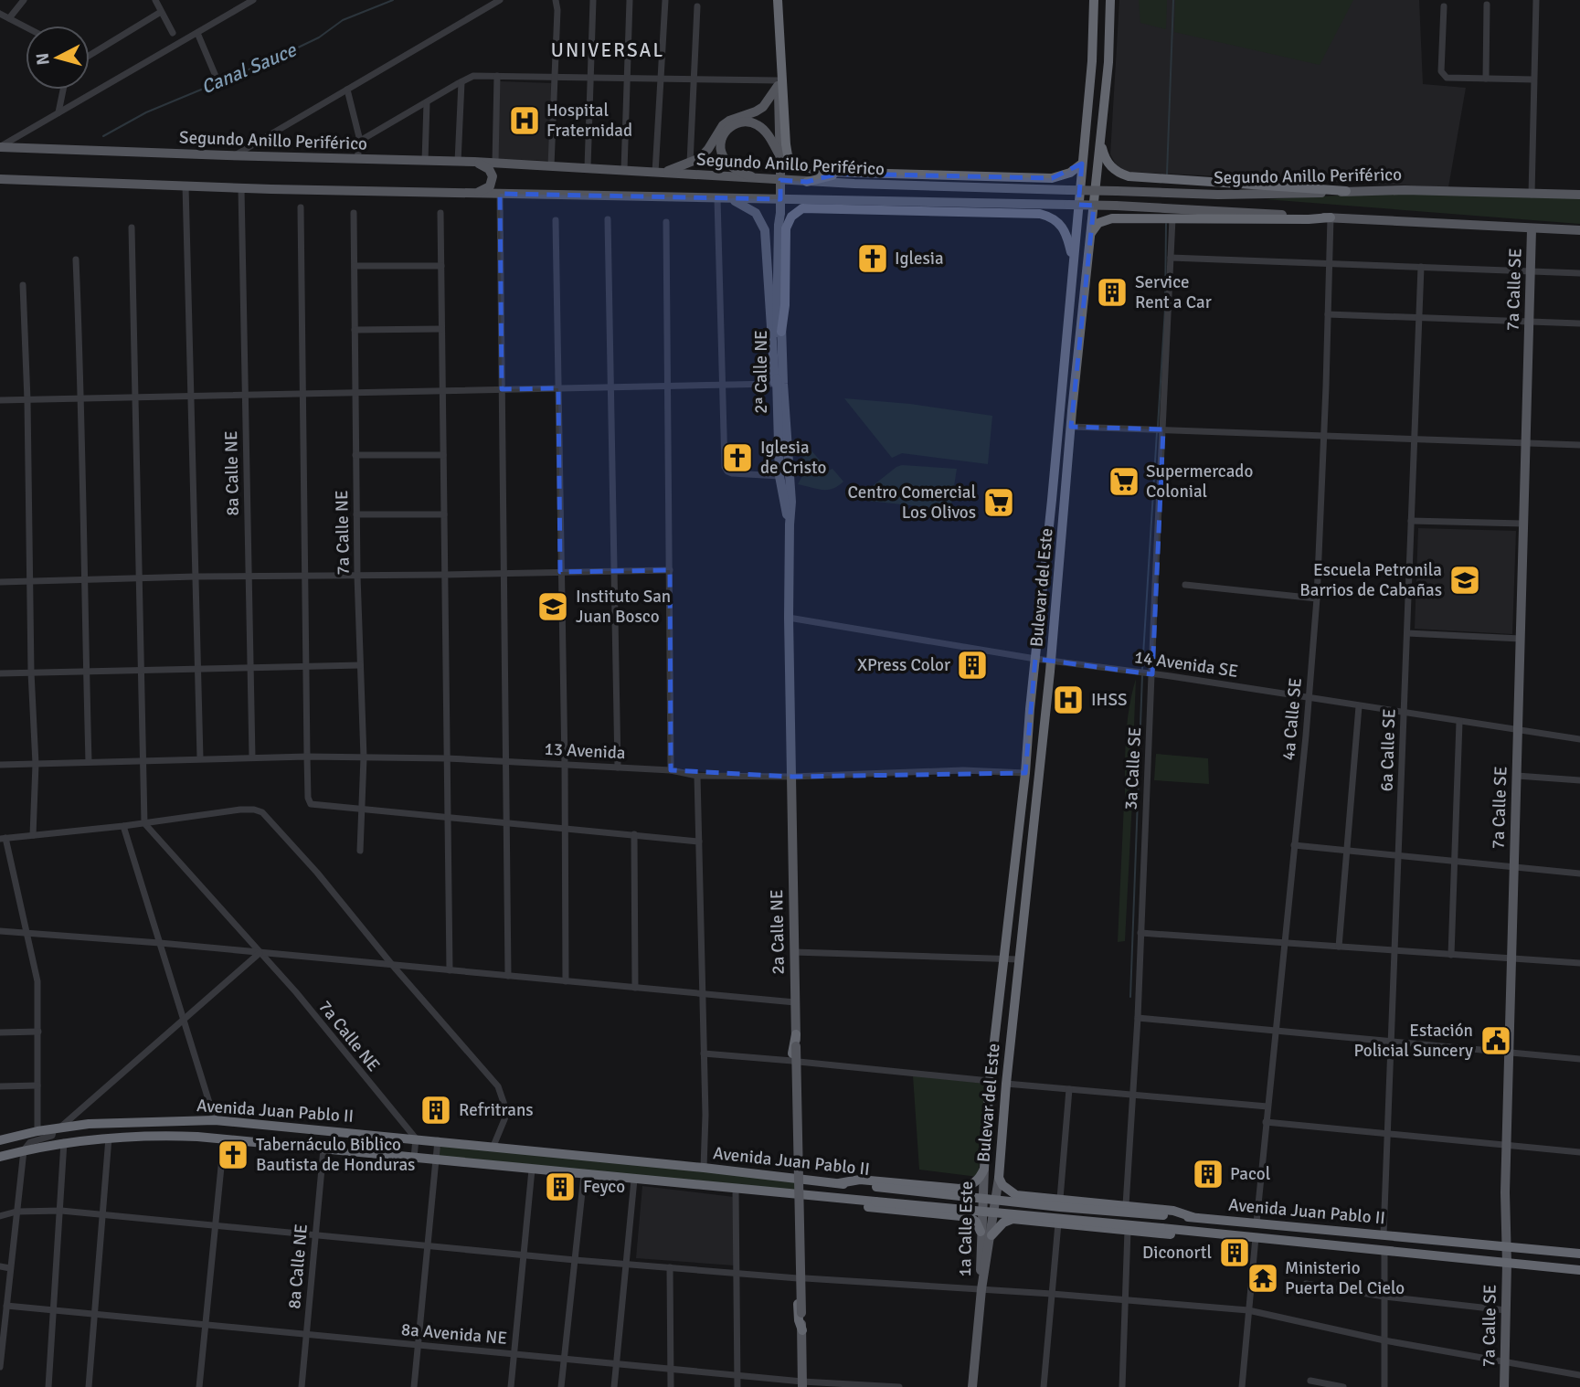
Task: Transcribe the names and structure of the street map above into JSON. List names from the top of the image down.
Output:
{
  "streets": {
    "highway": ["Bulevar del Este", "Avenida Juan Pablo II"],
    "main road": [
      "Segundo Anillo Periférico",
      "7a Calle SE",
      "2ª Calle NE",
      "2a Calle NE",
      "1a Calle Este"
    ],
    "street": [
      "8a Calle NE",
      "7a Calle NE",
      "14 Avenida SE",
      "4a Calle SE",
      "6a Calle SE",
      "13 Avenida",
      "3a Calle SE",
      "8a Avenida NE"
    ]
  },
  "crossings": [
    ["Segundo Anillo Periférico", "7a Calle SE"],
    ["Segundo Anillo Periférico", "8a Calle NE"],
    ["Segundo Anillo Periférico", "4a Calle SE"],
    ["7a Calle SE", "14 Avenida SE"],
    ["7a Calle SE", "Avenida Juan Pablo II"],
    ["2ª Calle NE", "2a Calle NE"],
    ["8a Calle NE", "13 Avenida"],
    ["8a Calle NE", "Avenida Juan Pablo II"],
    ["8a Calle NE", "8a Avenida NE"],
    ["7a Calle NE", "13 Avenida"],
    ["7a Calle NE", "Avenida Juan Pablo II"],
    ["Bulevar del Este", "14 Avenida SE"],
    ["Bulevar del Este", "13 Avenida"],
    ["Bulevar del Este", "1a Calle Este"],
    ["14 Avenida SE", "4a Calle SE"],
    ["14 Avenida SE", "6a Calle SE"],
    ["14 Avenida SE", "3a Calle SE"],
    ["14 Avenida SE", "2a Calle NE"],
    ["4a Calle SE", "Avenida Juan Pablo II"],
    ["6a Calle SE", "Avenida Juan Pablo II"],
    ["13 Avenida", "2a Calle NE"],
    ["2a Calle NE", "8a Avenida NE"]
  ],
  "districts": ["UNIVERSAL"],
  "water": ["Canal Sauce"],
  "places": {
    "hospital": ["Hospital Fraternidad", "IHSS"],
    "church": ["Iglesia", "Iglesia de Cristo", "Tabernáculo Biblico Bautista de Honduras"],
    "building": [
      "Service Rent a Car",
      "XPress Color",
      "Refritrans",
      "Pacol",
      "Feyco",
      "Diconortl"
    ],
    "supermarket": ["Supermercado Colonial", "Centro Comercial Los Olivos"],
    "school or university": ["Escuela Petronila Barrios de Cabañas", "Instituto San Juan Bosco"],
    "public building": ["Estación Policial Suncery"],
    "temple": ["Ministerio Puerta Del Cielo"]
  },
  "north": "left"
}
